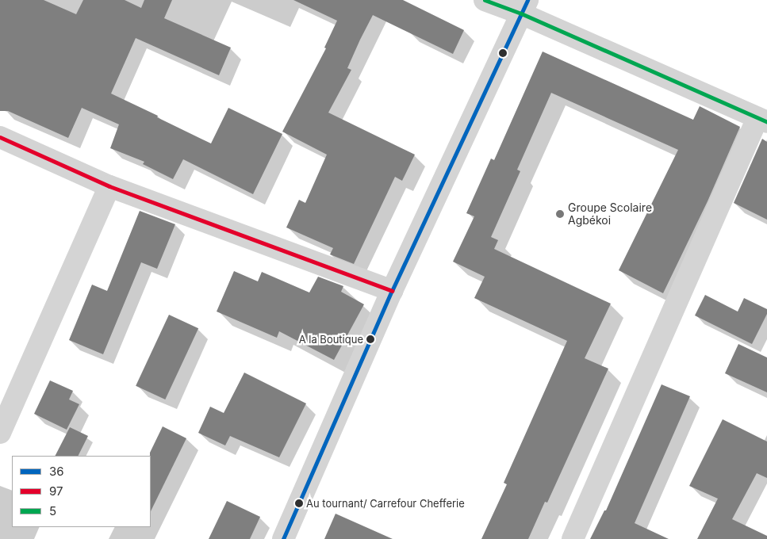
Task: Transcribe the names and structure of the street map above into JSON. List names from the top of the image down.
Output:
{
  "places": ["Groupe Scolaire Agbékoi", "A la Boutique", "Au tournant/ Carrefour Chefferie"],
  "lines": ["transit line 36", "transit line 5", "transit line 97"],
  "legend": ["36", "97", "5"]
}
